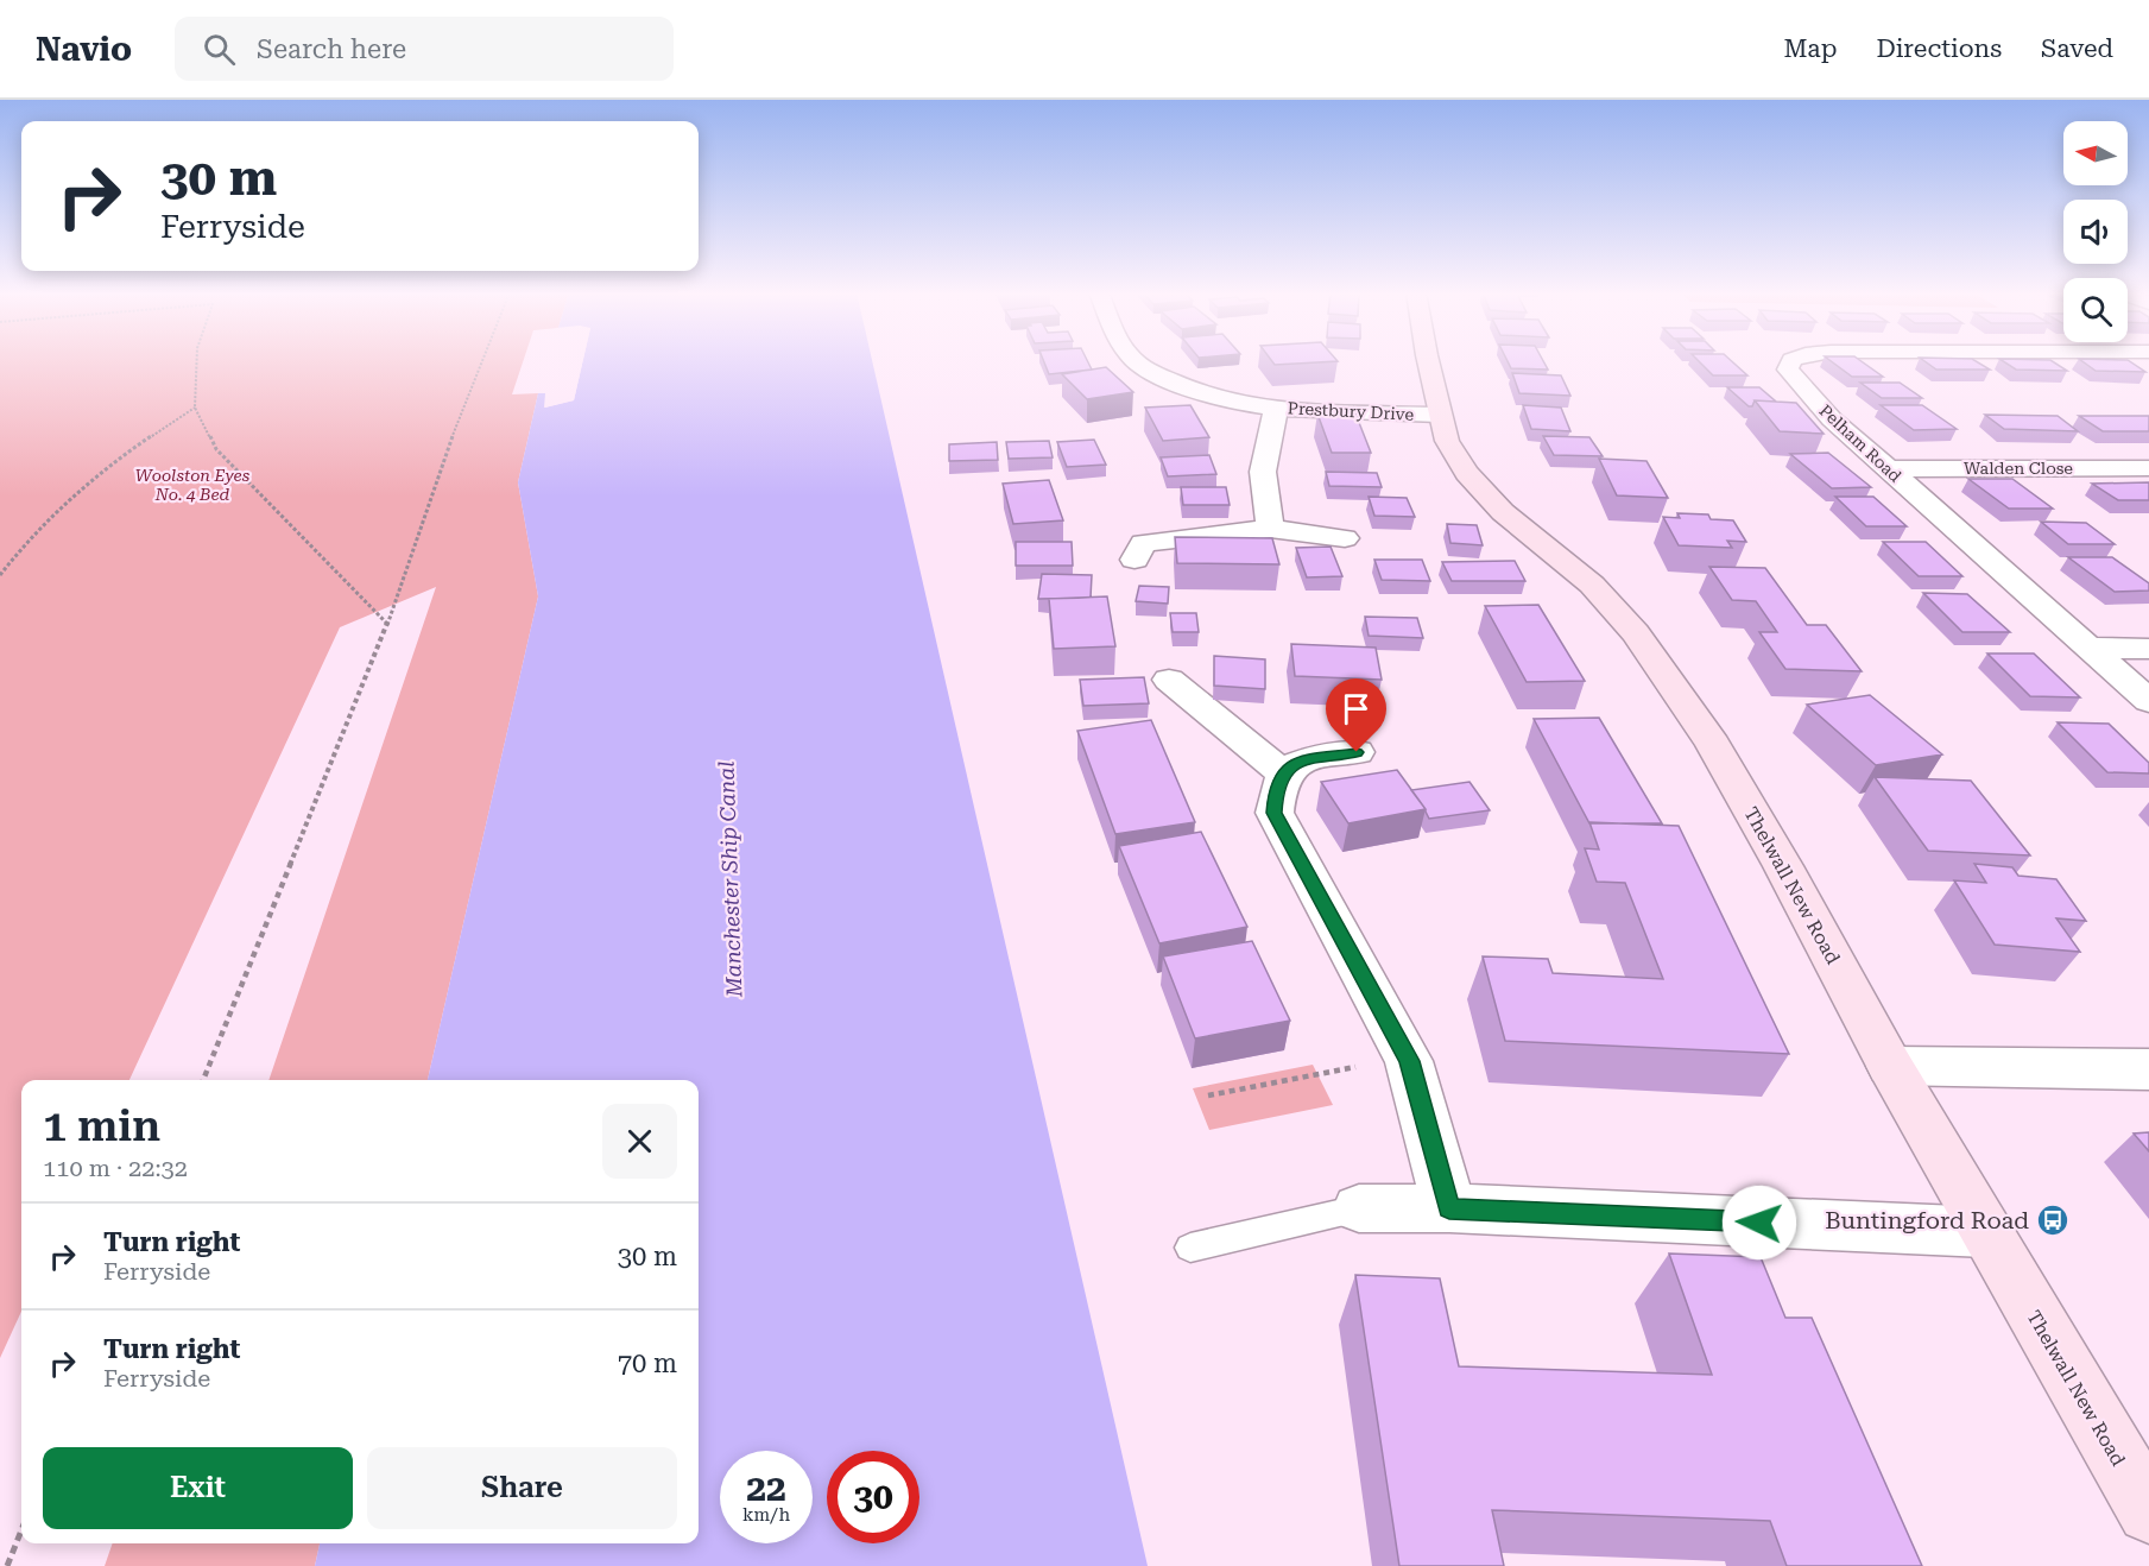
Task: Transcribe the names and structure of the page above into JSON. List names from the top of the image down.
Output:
{
  "streets": {
    "main road": ["Thelwall New Road"],
    "street": ["Prestbury Drive", "Pelham Road", "Walden Close"]
  },
  "crossings": [
    ["Prestbury Drive", "Thelwall New Road"],
    ["Pelham Road", "Walden Close"]
  ],
  "water": ["Manchester Ship Canal"],
  "parks": ["Woolston Eyes No. 4 Bed"],
  "places": {
    "bus stop": ["Buntingford Road"]
  },
  "north": "left",
  "page": {
    "header": "Navio",
    "search": "Search here",
    "nav": ["Map", "Directions", "Saved"],
    "turn": ["30 m", "Ferryside"],
    "heading": ["1 min", "110 m · 22:32"],
    "list": [
      {
        "name": "Turn right",
        "note": "Ferryside",
        "value": "30 m"
      },
      {
        "name": "Turn right",
        "note": "Ferryside",
        "value": "70 m"
      }
    ],
    "buttons": ["Exit", "Share"],
    "speed": "22 km/h",
    "limit": "30"
  }
}
